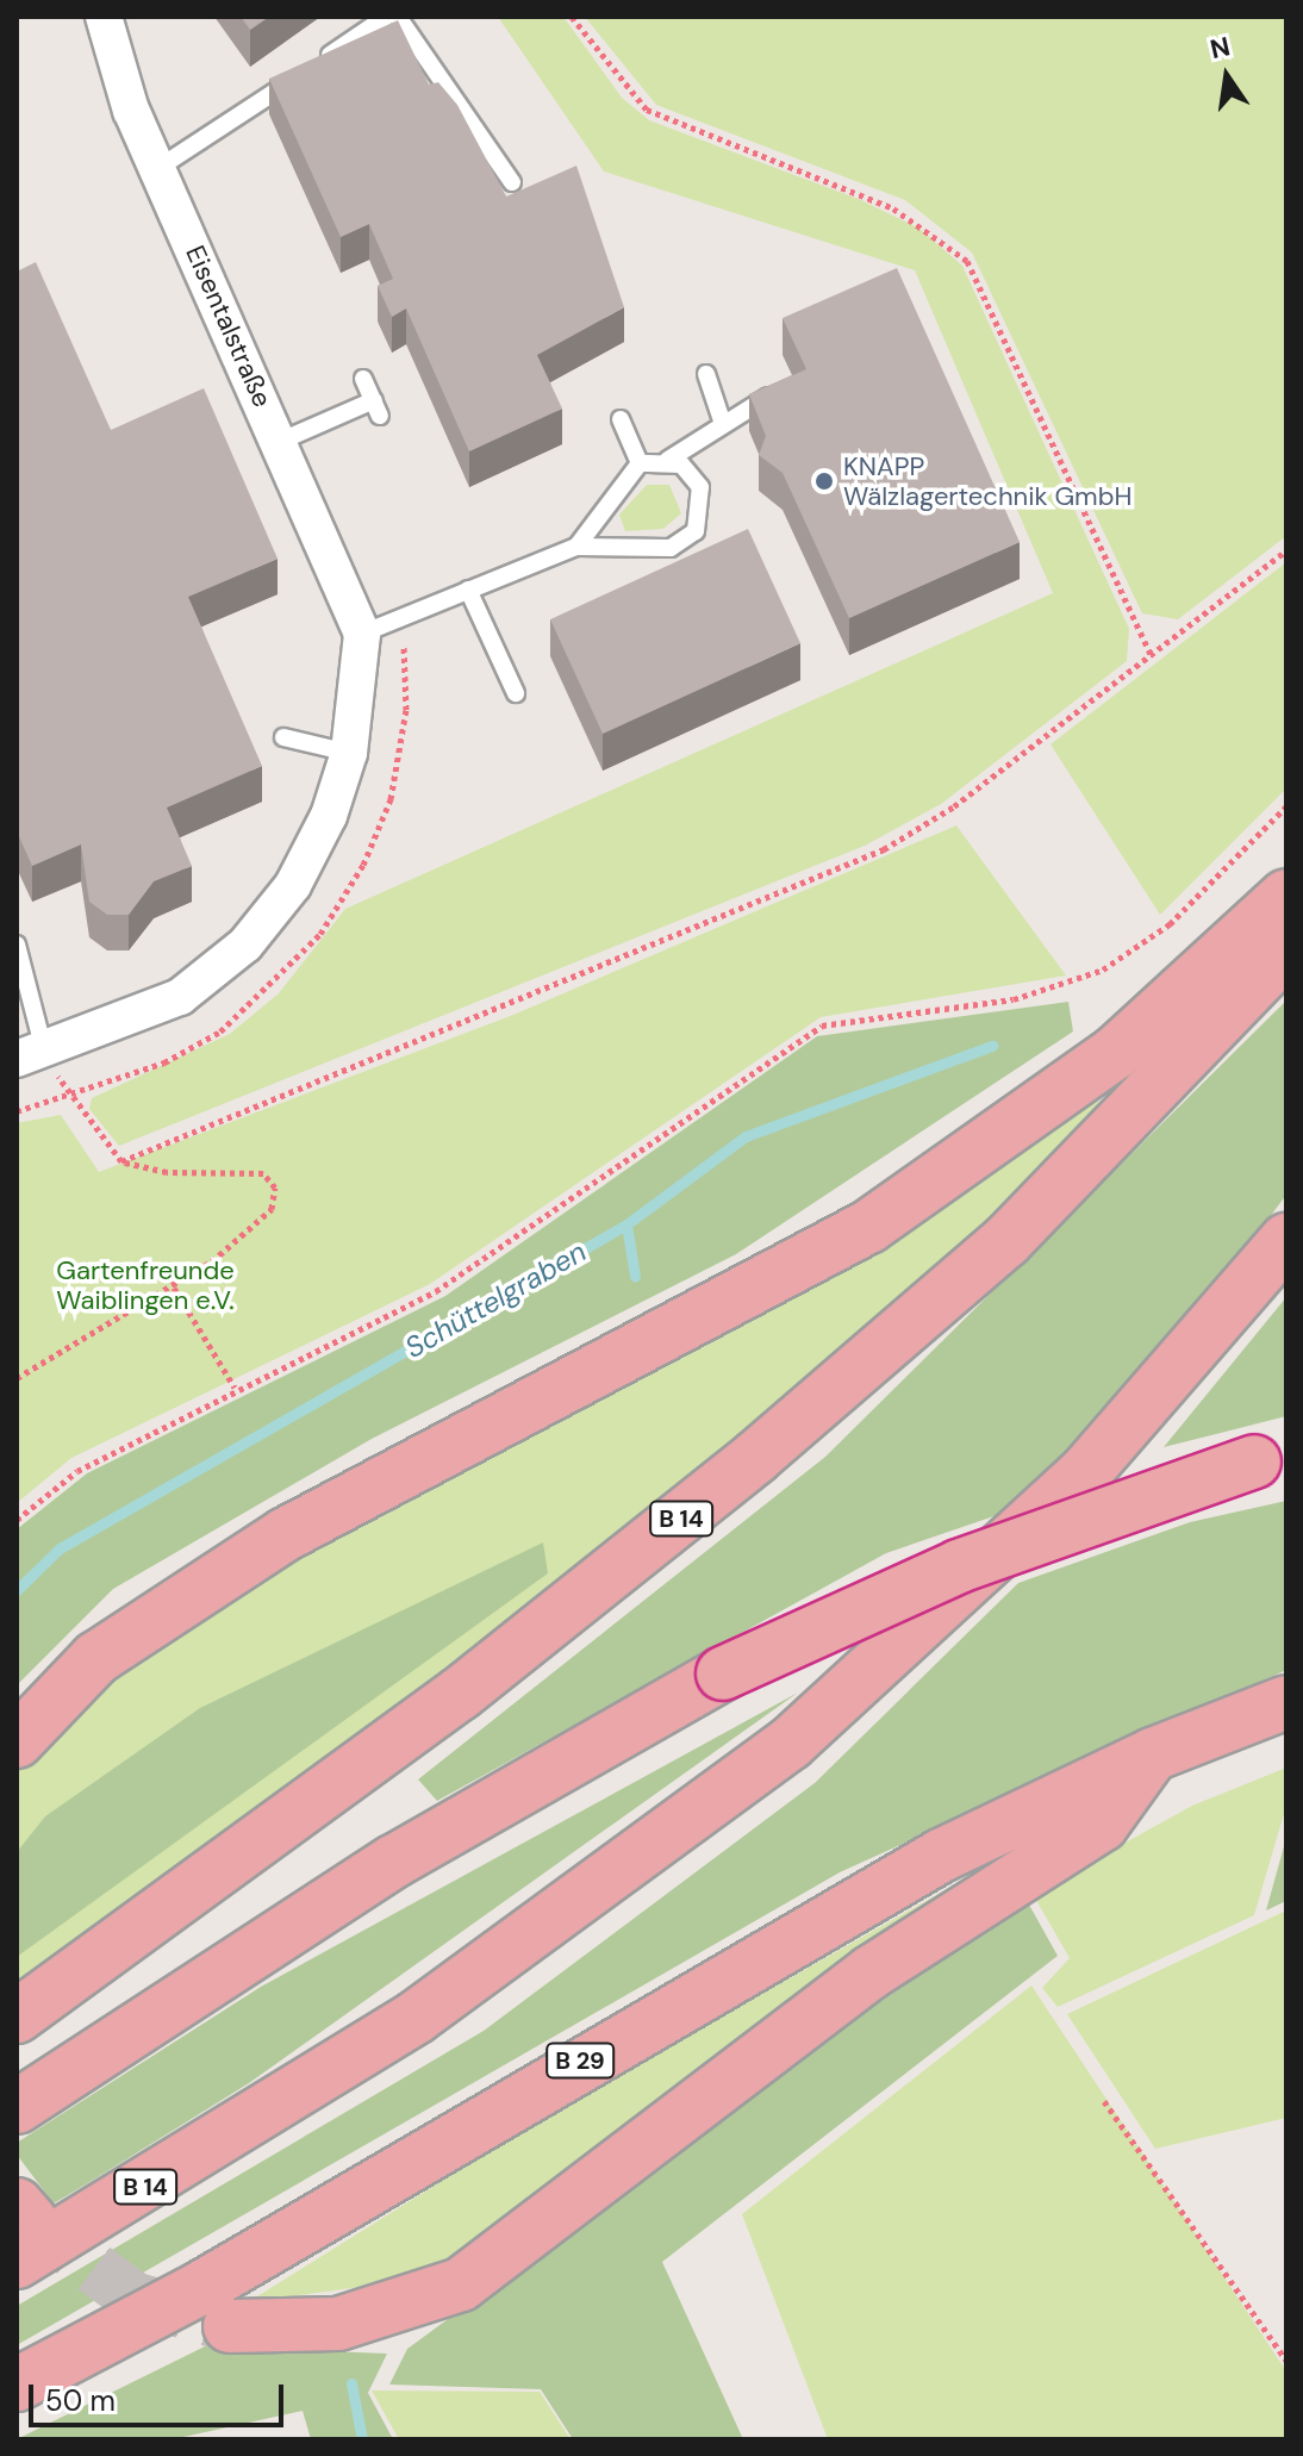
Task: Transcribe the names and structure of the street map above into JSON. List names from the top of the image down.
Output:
{
  "streets": {
    "highway": ["B 14", "B 29"],
    "street": ["Eisentalstraße"]
  },
  "water": ["Schüttelgraben"],
  "parks": ["Gartenfreunde Waiblingen e.V."],
  "places": ["KNAPP Wälzlagertechnik GmbH"],
  "scale_bar": "50 m",
  "north": "top"
}
